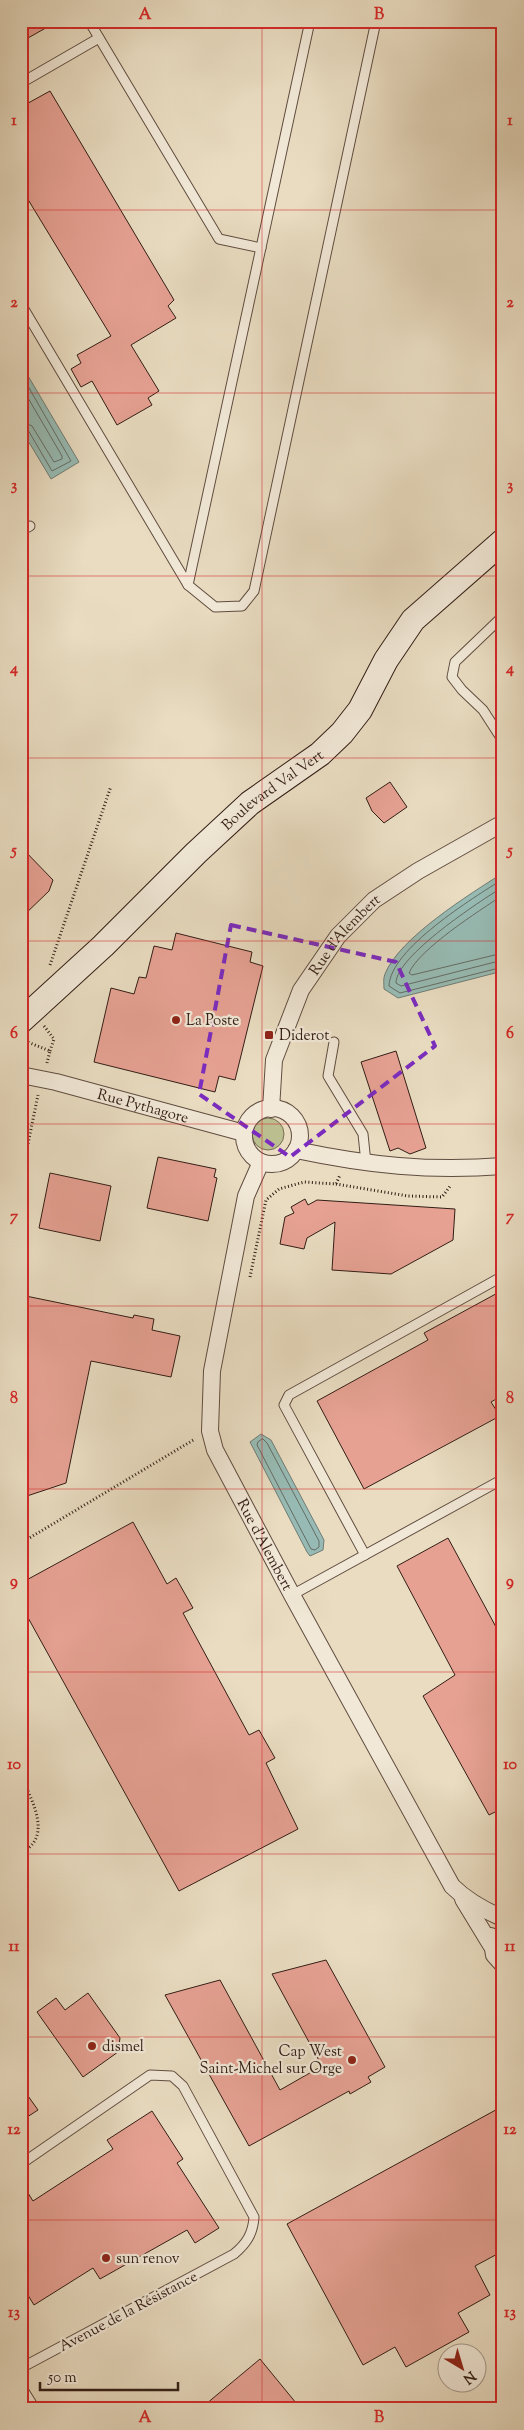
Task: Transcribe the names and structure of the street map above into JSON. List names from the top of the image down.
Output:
{
  "streets": {
    "street": ["Boulevard Val Vert", "Rue d'Alembert", "Rue Pythagore"],
    "lane": ["Avenue de la Résistance"]
  },
  "crossings": [
    ["Rue d'Alembert", "Rue Pythagore"]
  ],
  "places": {
    "other": [
      "La Poste",
      "dismel",
      "Cap West Saint-Michel sur Orge",
      "sun renov"
    ],
    "transit": ["Diderot"]
  },
  "scale_bar": "50 m",
  "north": "bottom right",
  "grid": {
    "columns": ["A", "B"],
    "rows": [
      "1",
      "2",
      "3",
      "4",
      "5",
      "6",
      "7",
      "8",
      "9",
      "10",
      "11",
      "12",
      "13"
    ]
  }
}
